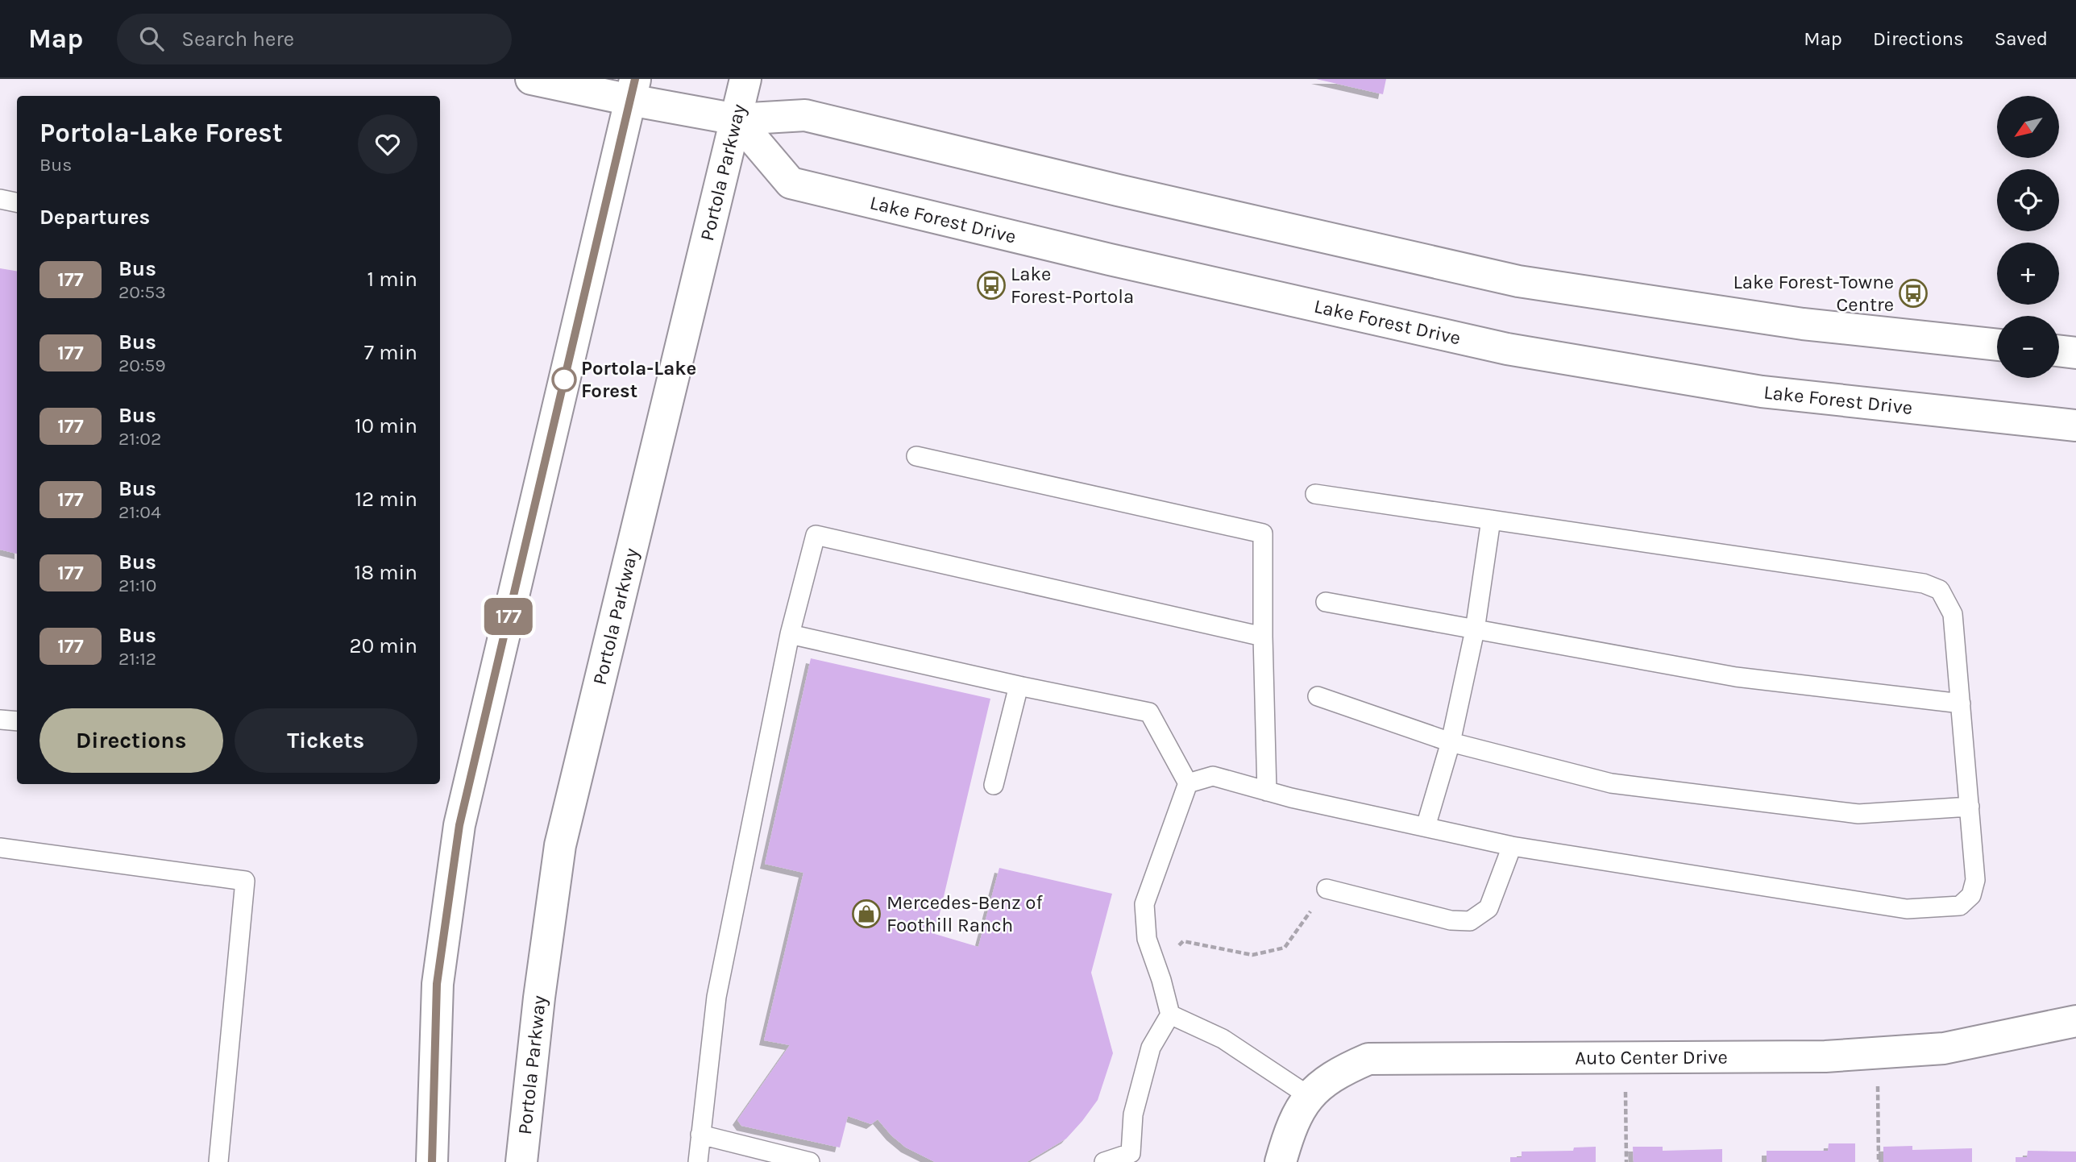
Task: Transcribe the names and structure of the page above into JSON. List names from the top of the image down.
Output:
{
  "streets": {
    "main road": ["Portola Parkway", "Lake Forest Drive", "Auto Center Drive"]
  },
  "crossings": [
    ["Portola Parkway", "Lake Forest Drive"]
  ],
  "places": {
    "bus stop": ["Lake Forest-Portola", "Lake Forest-Towne Centre"],
    "other": ["Portola-Lake Forest"],
    "shop": ["Mercedes-Benz of Foothill Ranch"]
  },
  "lines": ["bus line 177"],
  "north": "bottom left",
  "page": {
    "header": "Map",
    "search": "Search here",
    "nav": ["Map", "Directions", "Saved"],
    "on_map": "177",
    "map_buttons": ["+", "−"],
    "heading": [
      ["Portola-Lake Forest", "Bus"],
      "Departures"
    ],
    "list": [
      {
        "mark": "177",
        "name": "Bus",
        "note": "20:53",
        "value": "1 min"
      },
      {
        "mark": "177",
        "name": "Bus",
        "note": "20:59",
        "value": "7 min"
      },
      {
        "mark": "177",
        "name": "Bus",
        "note": "21:02",
        "value": "10 min"
      },
      {
        "mark": "177",
        "name": "Bus",
        "note": "21:04",
        "value": "12 min"
      },
      {
        "mark": "177",
        "name": "Bus",
        "note": "21:10",
        "value": "18 min"
      },
      {
        "mark": "177",
        "name": "Bus",
        "note": "21:12",
        "value": "20 min"
      }
    ],
    "buttons": ["Directions", "Tickets"]
  }
}
